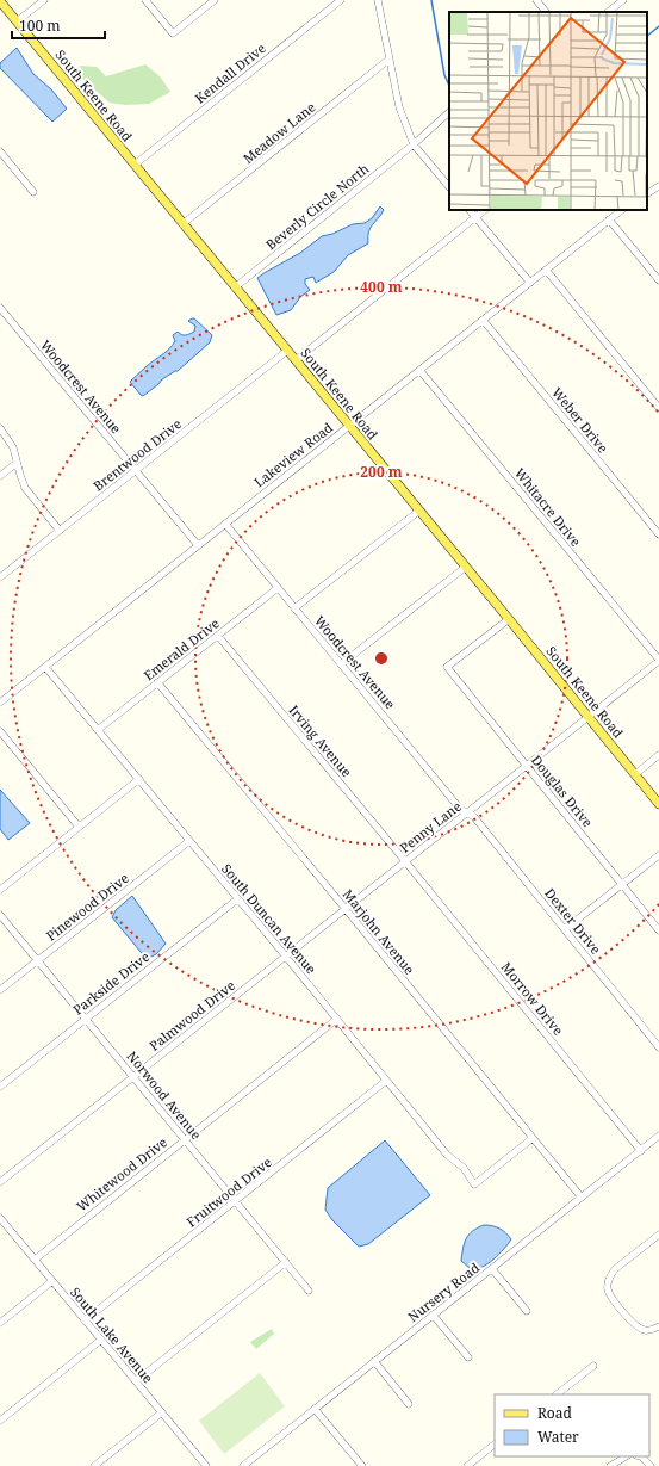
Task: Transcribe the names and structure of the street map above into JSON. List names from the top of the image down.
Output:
{
  "streets": {
    "main road": ["South Keene Road"],
    "street": [
      "Kendall Drive",
      "Meadow Lane",
      "Beverly Circle North",
      "Woodcrest Avenue",
      "Weber Drive",
      "Brentwood Drive",
      "Lakeview Road",
      "Whitacre Drive",
      "Emerald Drive",
      "Irving Avenue",
      "Douglas Drive",
      "Penny Lane",
      "Pinewood Drive",
      "South Duncan Avenue",
      "Dexter Drive",
      "Marjohn Avenue",
      "Parkside Drive",
      "Morrow Drive",
      "Palmwood Drive",
      "Norwood Avenue",
      "Whitewood Drive",
      "Fruitwood Drive",
      "Nursery Road",
      "South Lake Avenue"
    ]
  },
  "crossings": [
    ["Kendall Drive", "South Keene Road"],
    ["South Keene Road", "Meadow Lane"],
    ["South Keene Road", "Beverly Circle North"],
    ["South Keene Road", "Brentwood Drive"],
    ["South Keene Road", "Lakeview Road"],
    ["South Keene Road", "Douglas Drive"],
    ["South Keene Road", "Penny Lane"],
    ["Woodcrest Avenue", "Brentwood Drive"],
    ["Woodcrest Avenue", "Lakeview Road"],
    ["Woodcrest Avenue", "Emerald Drive"],
    ["Woodcrest Avenue", "Penny Lane"],
    ["Woodcrest Avenue", "Dexter Drive"],
    ["Weber Drive", "Lakeview Road"],
    ["Lakeview Road", "Whitacre Drive"],
    ["Lakeview Road", "South Duncan Avenue"],
    ["Whitacre Drive", "Penny Lane"],
    ["Emerald Drive", "Irving Avenue"],
    ["Emerald Drive", "South Duncan Avenue"],
    ["Emerald Drive", "Marjohn Avenue"],
    ["Irving Avenue", "Penny Lane"],
    ["Irving Avenue", "Morrow Drive"],
    ["Douglas Drive", "Penny Lane"],
    ["Penny Lane", "South Duncan Avenue"],
    ["Penny Lane", "Dexter Drive"],
    ["Penny Lane", "Marjohn Avenue"],
    ["Penny Lane", "Morrow Drive"],
    ["Penny Lane", "Palmwood Drive"],
    ["Pinewood Drive", "South Duncan Avenue"],
    ["Pinewood Drive", "Norwood Avenue"],
    ["South Duncan Avenue", "Marjohn Avenue"],
    ["South Duncan Avenue", "Parkside Drive"],
    ["South Duncan Avenue", "Palmwood Drive"],
    ["South Duncan Avenue", "Whitewood Drive"],
    ["South Duncan Avenue", "Fruitwood Drive"],
    ["Marjohn Avenue", "Nursery Road"],
    ["Parkside Drive", "Norwood Avenue"],
    ["Morrow Drive", "Nursery Road"],
    ["Palmwood Drive", "Norwood Avenue"],
    ["Norwood Avenue", "Whitewood Drive"],
    ["Norwood Avenue", "Fruitwood Drive"],
    ["Whitewood Drive", "South Lake Avenue"],
    ["Fruitwood Drive", "South Lake Avenue"]
  ],
  "legend": ["Road", "Water"],
  "scale_bar": "100 m",
  "rings": ["400 m", "200 m"]
}
